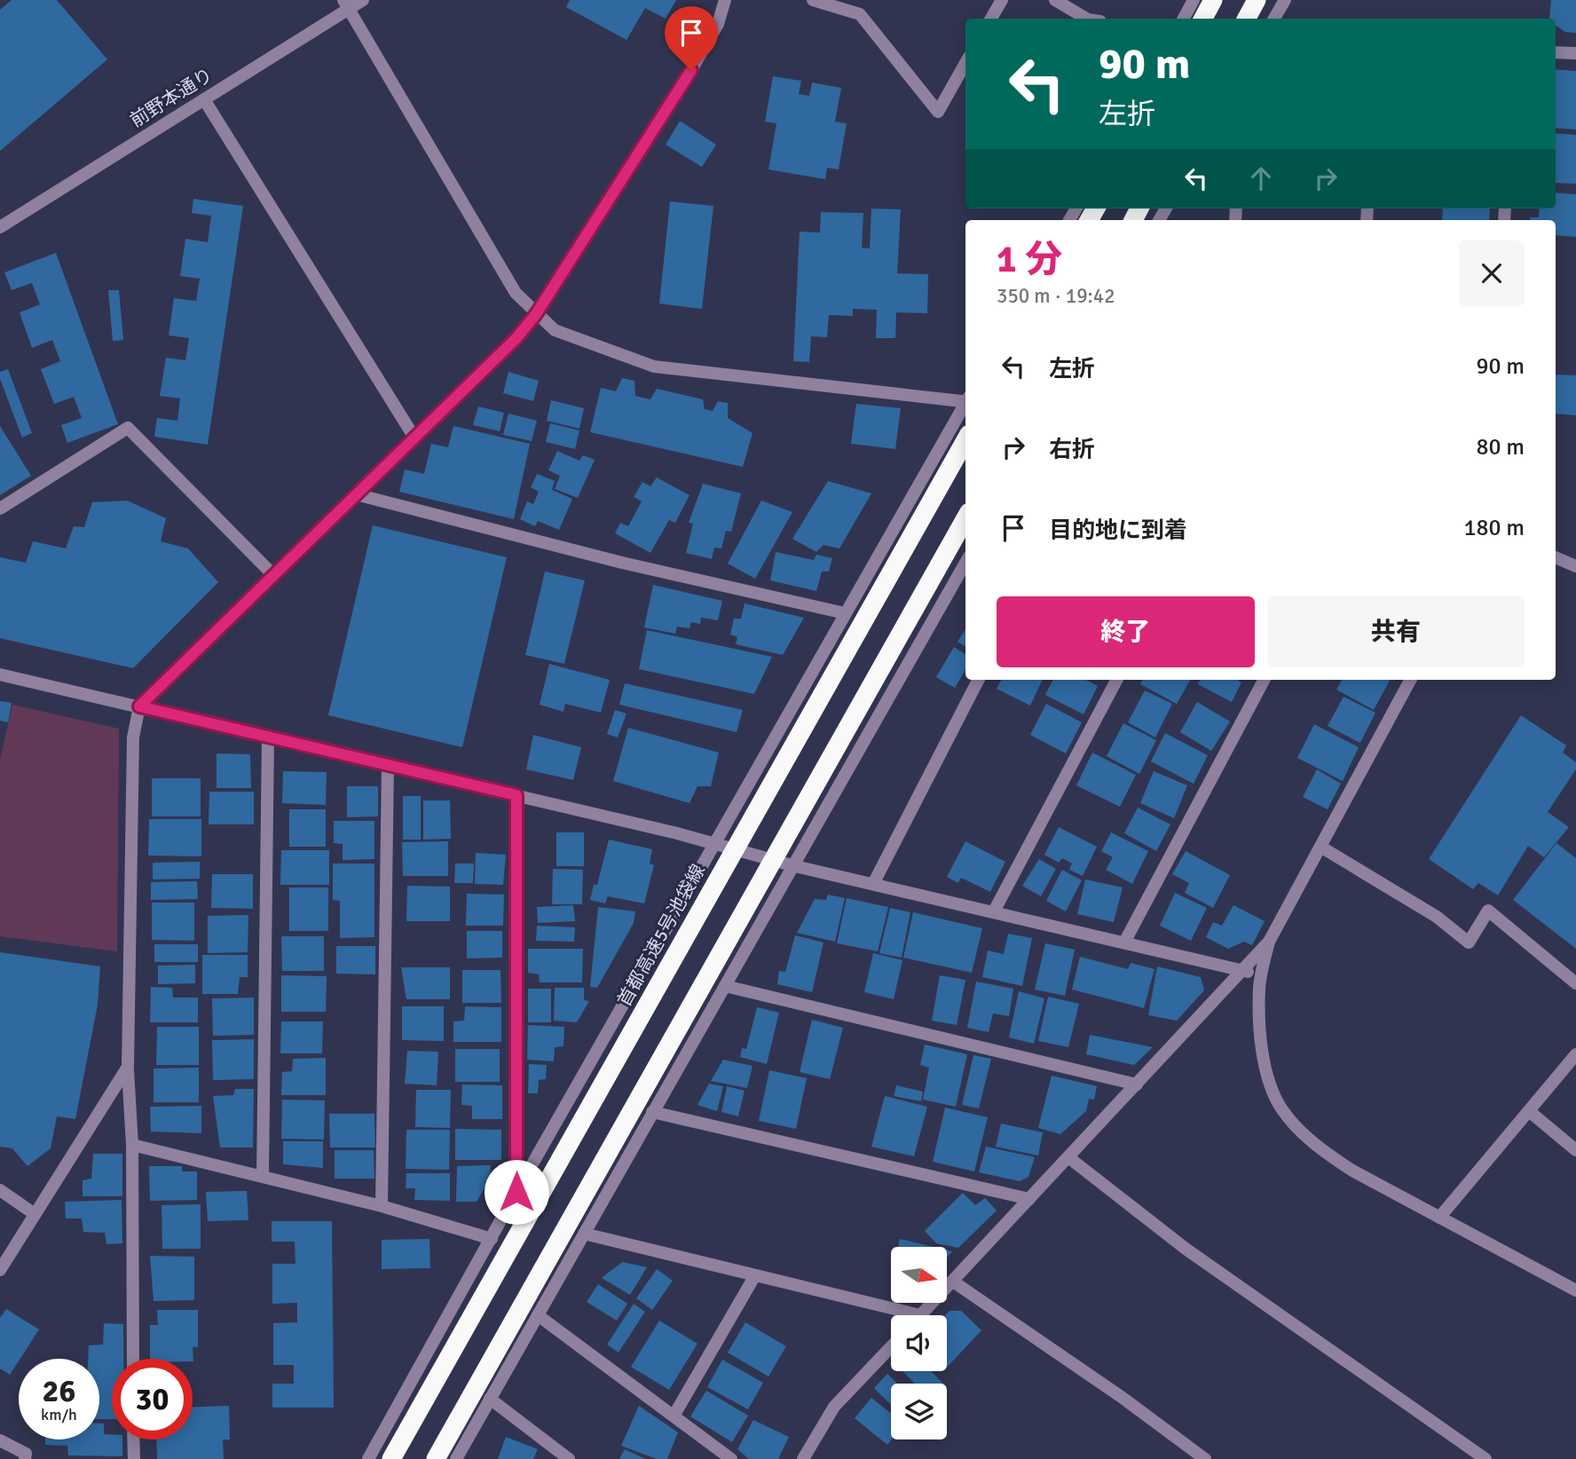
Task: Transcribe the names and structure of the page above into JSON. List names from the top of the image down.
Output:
{
  "streets": {
    "highway": ["首都高速5号池袋線"],
    "street": ["前野本通り"]
  },
  "north": "right",
  "page": {
    "turn": ["90 m", "左折"],
    "heading": ["1 分", "350 m · 19:42"],
    "list": [
      {
        "name": "左折",
        "value": "90 m"
      },
      {
        "name": "右折",
        "value": "80 m"
      },
      {
        "name": "目的地に到着",
        "value": "180 m"
      }
    ],
    "buttons": ["終了", "共有"],
    "speed": "26 km/h",
    "limit": "30"
  }
}
